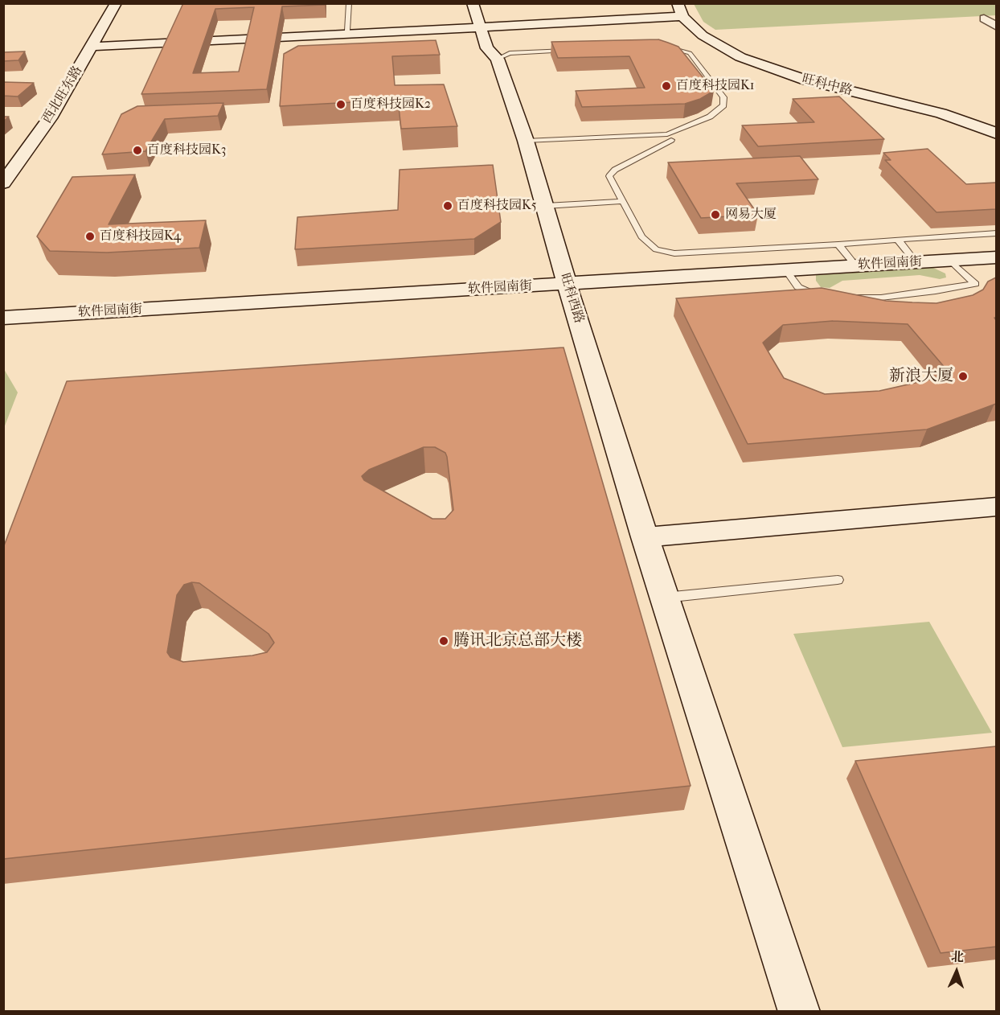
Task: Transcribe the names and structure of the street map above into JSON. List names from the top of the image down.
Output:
{
  "streets": {
    "street": [
      "旺科中路",
      "西北旺东路",
      "软件园南街",
      "旺科西路"
    ]
  },
  "crossings": [
    ["软件园南街", "旺科西路"]
  ],
  "places": [
    "百度科技园K1",
    "百度科技园K2",
    "百度科技园K3",
    "百度科技园K5",
    "网易大厦",
    "百度科技园K4",
    "新浪大厦",
    "腾讯北京总部大楼"
  ],
  "north": "top"
}
